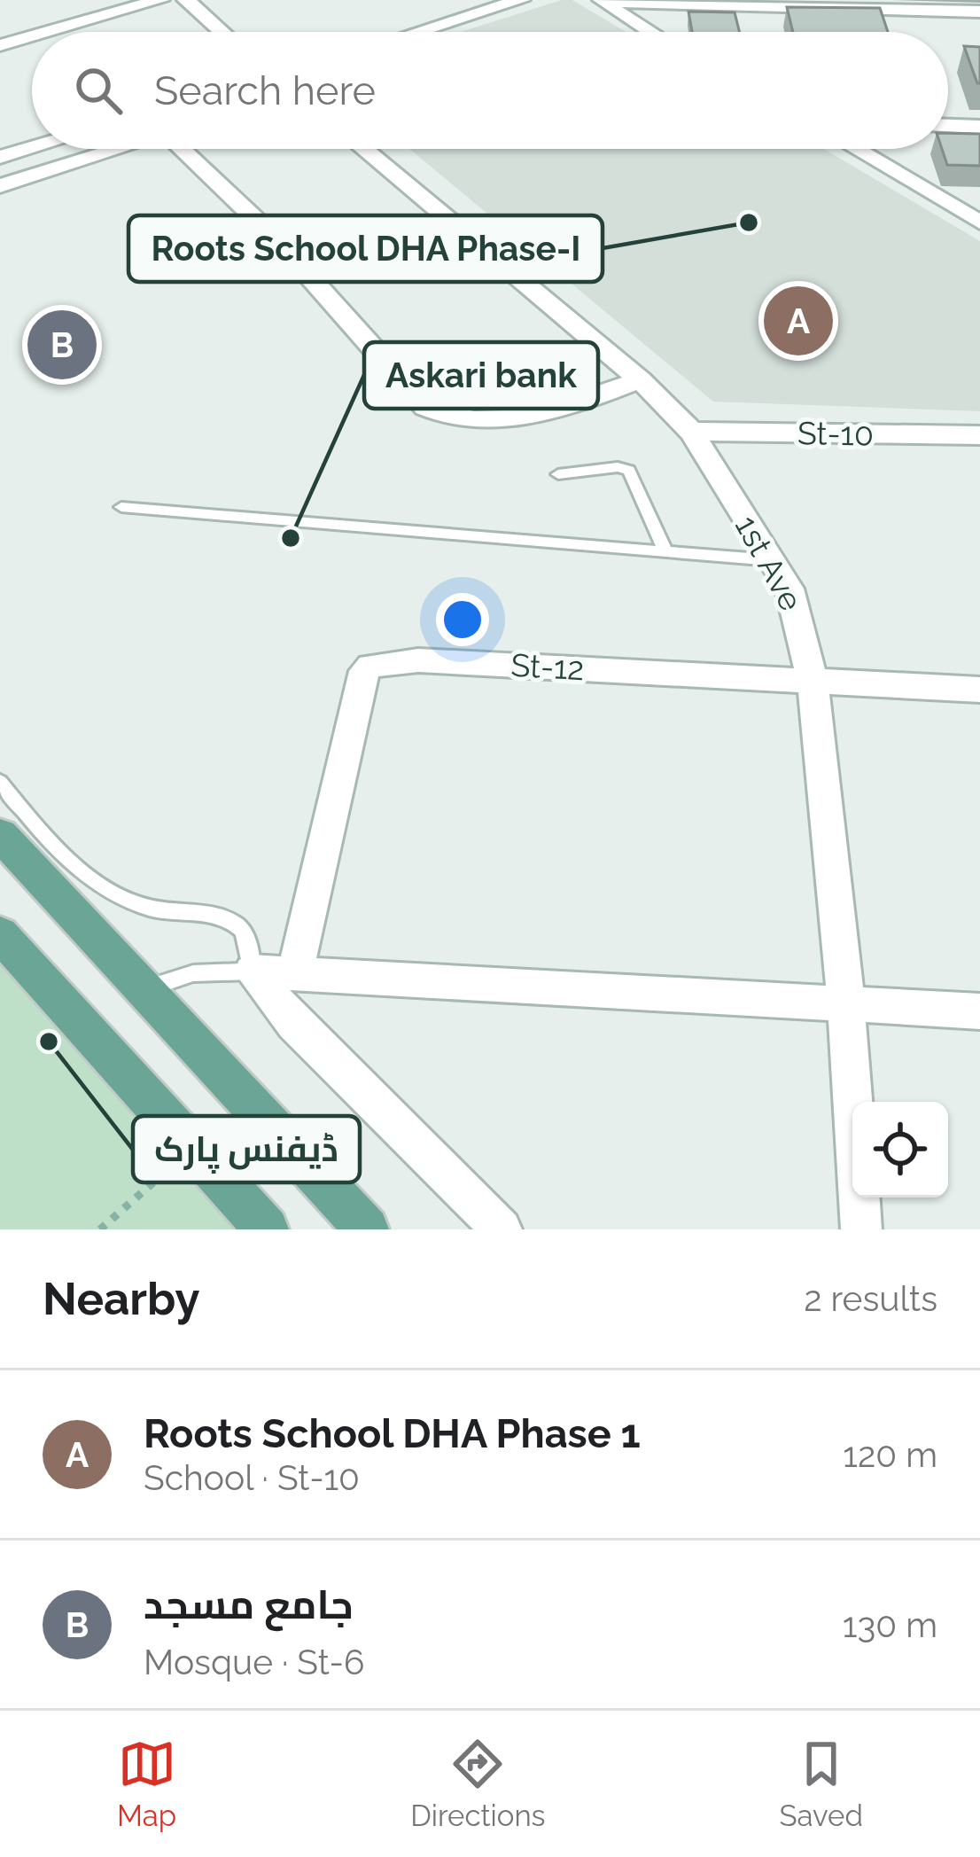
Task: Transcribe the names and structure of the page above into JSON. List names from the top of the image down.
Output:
{
  "streets": {
    "street": ["St-10", "1st Ave", "St-12"]
  },
  "crossings": [
    ["St-10", "1st Ave"],
    ["1st Ave", "St-12"]
  ],
  "places": ["Roots School DHA Phase-I", "Askari bank", "ڈیفنس پارک"],
  "page": {
    "search": "Search here",
    "pins": ["A", "B"],
    "heading": ["Nearby", "2 results"],
    "list": [
      {
        "mark": "A",
        "name": "Roots School DHA Phase 1",
        "note": "School · St-10",
        "value": "120 m"
      },
      {
        "mark": "B",
        "name": "جامع مسجد",
        "note": "Mosque · St-6",
        "value": "130 m"
      }
    ],
    "nav": ["Map", "Directions", "Saved"]
  }
}
